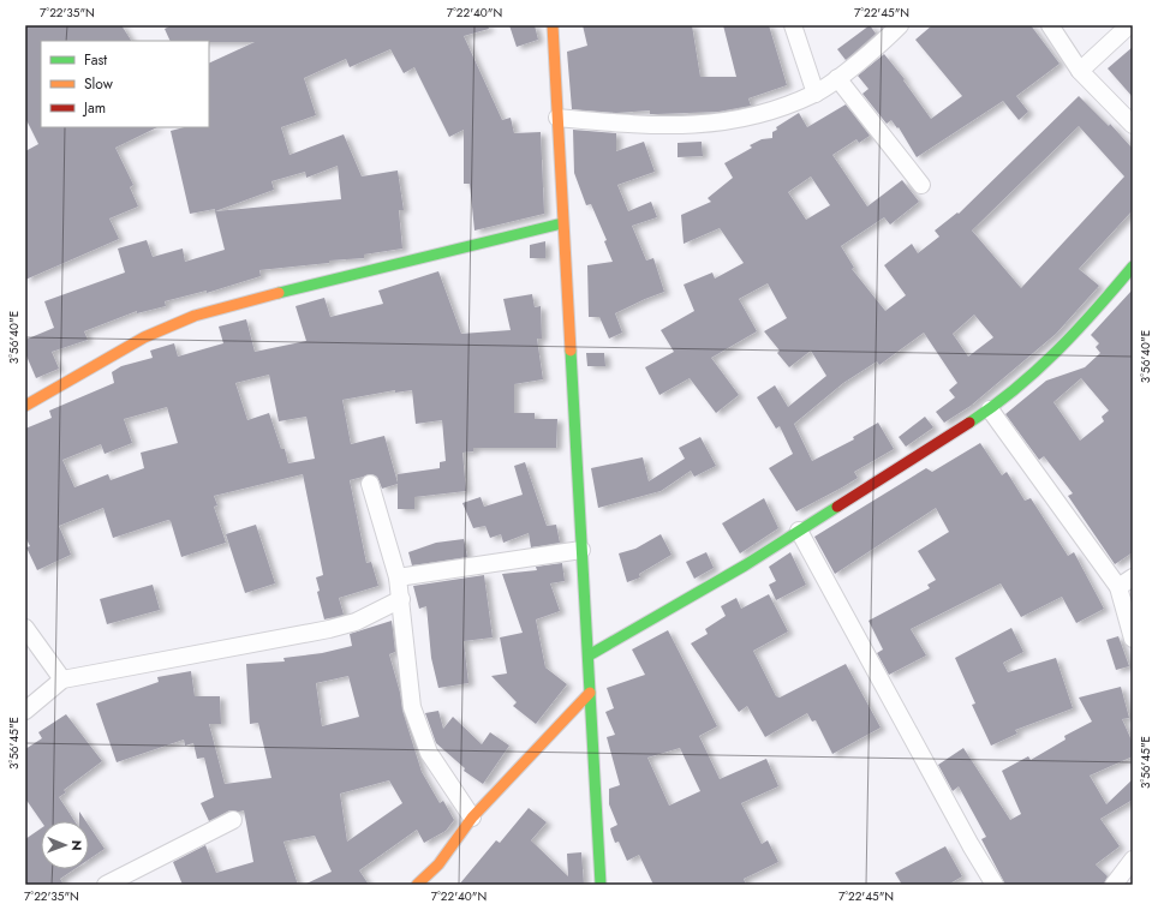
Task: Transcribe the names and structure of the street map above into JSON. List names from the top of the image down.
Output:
{
  "legend": ["Fast", "Slow", "Jam"],
  "north": "right",
  "coordinates": [
    "7°22'35\"N",
    "7°22'40\"N",
    "7°22'45\"N",
    "3°56'40\"E",
    "3°56'45\"E"
  ]
}
